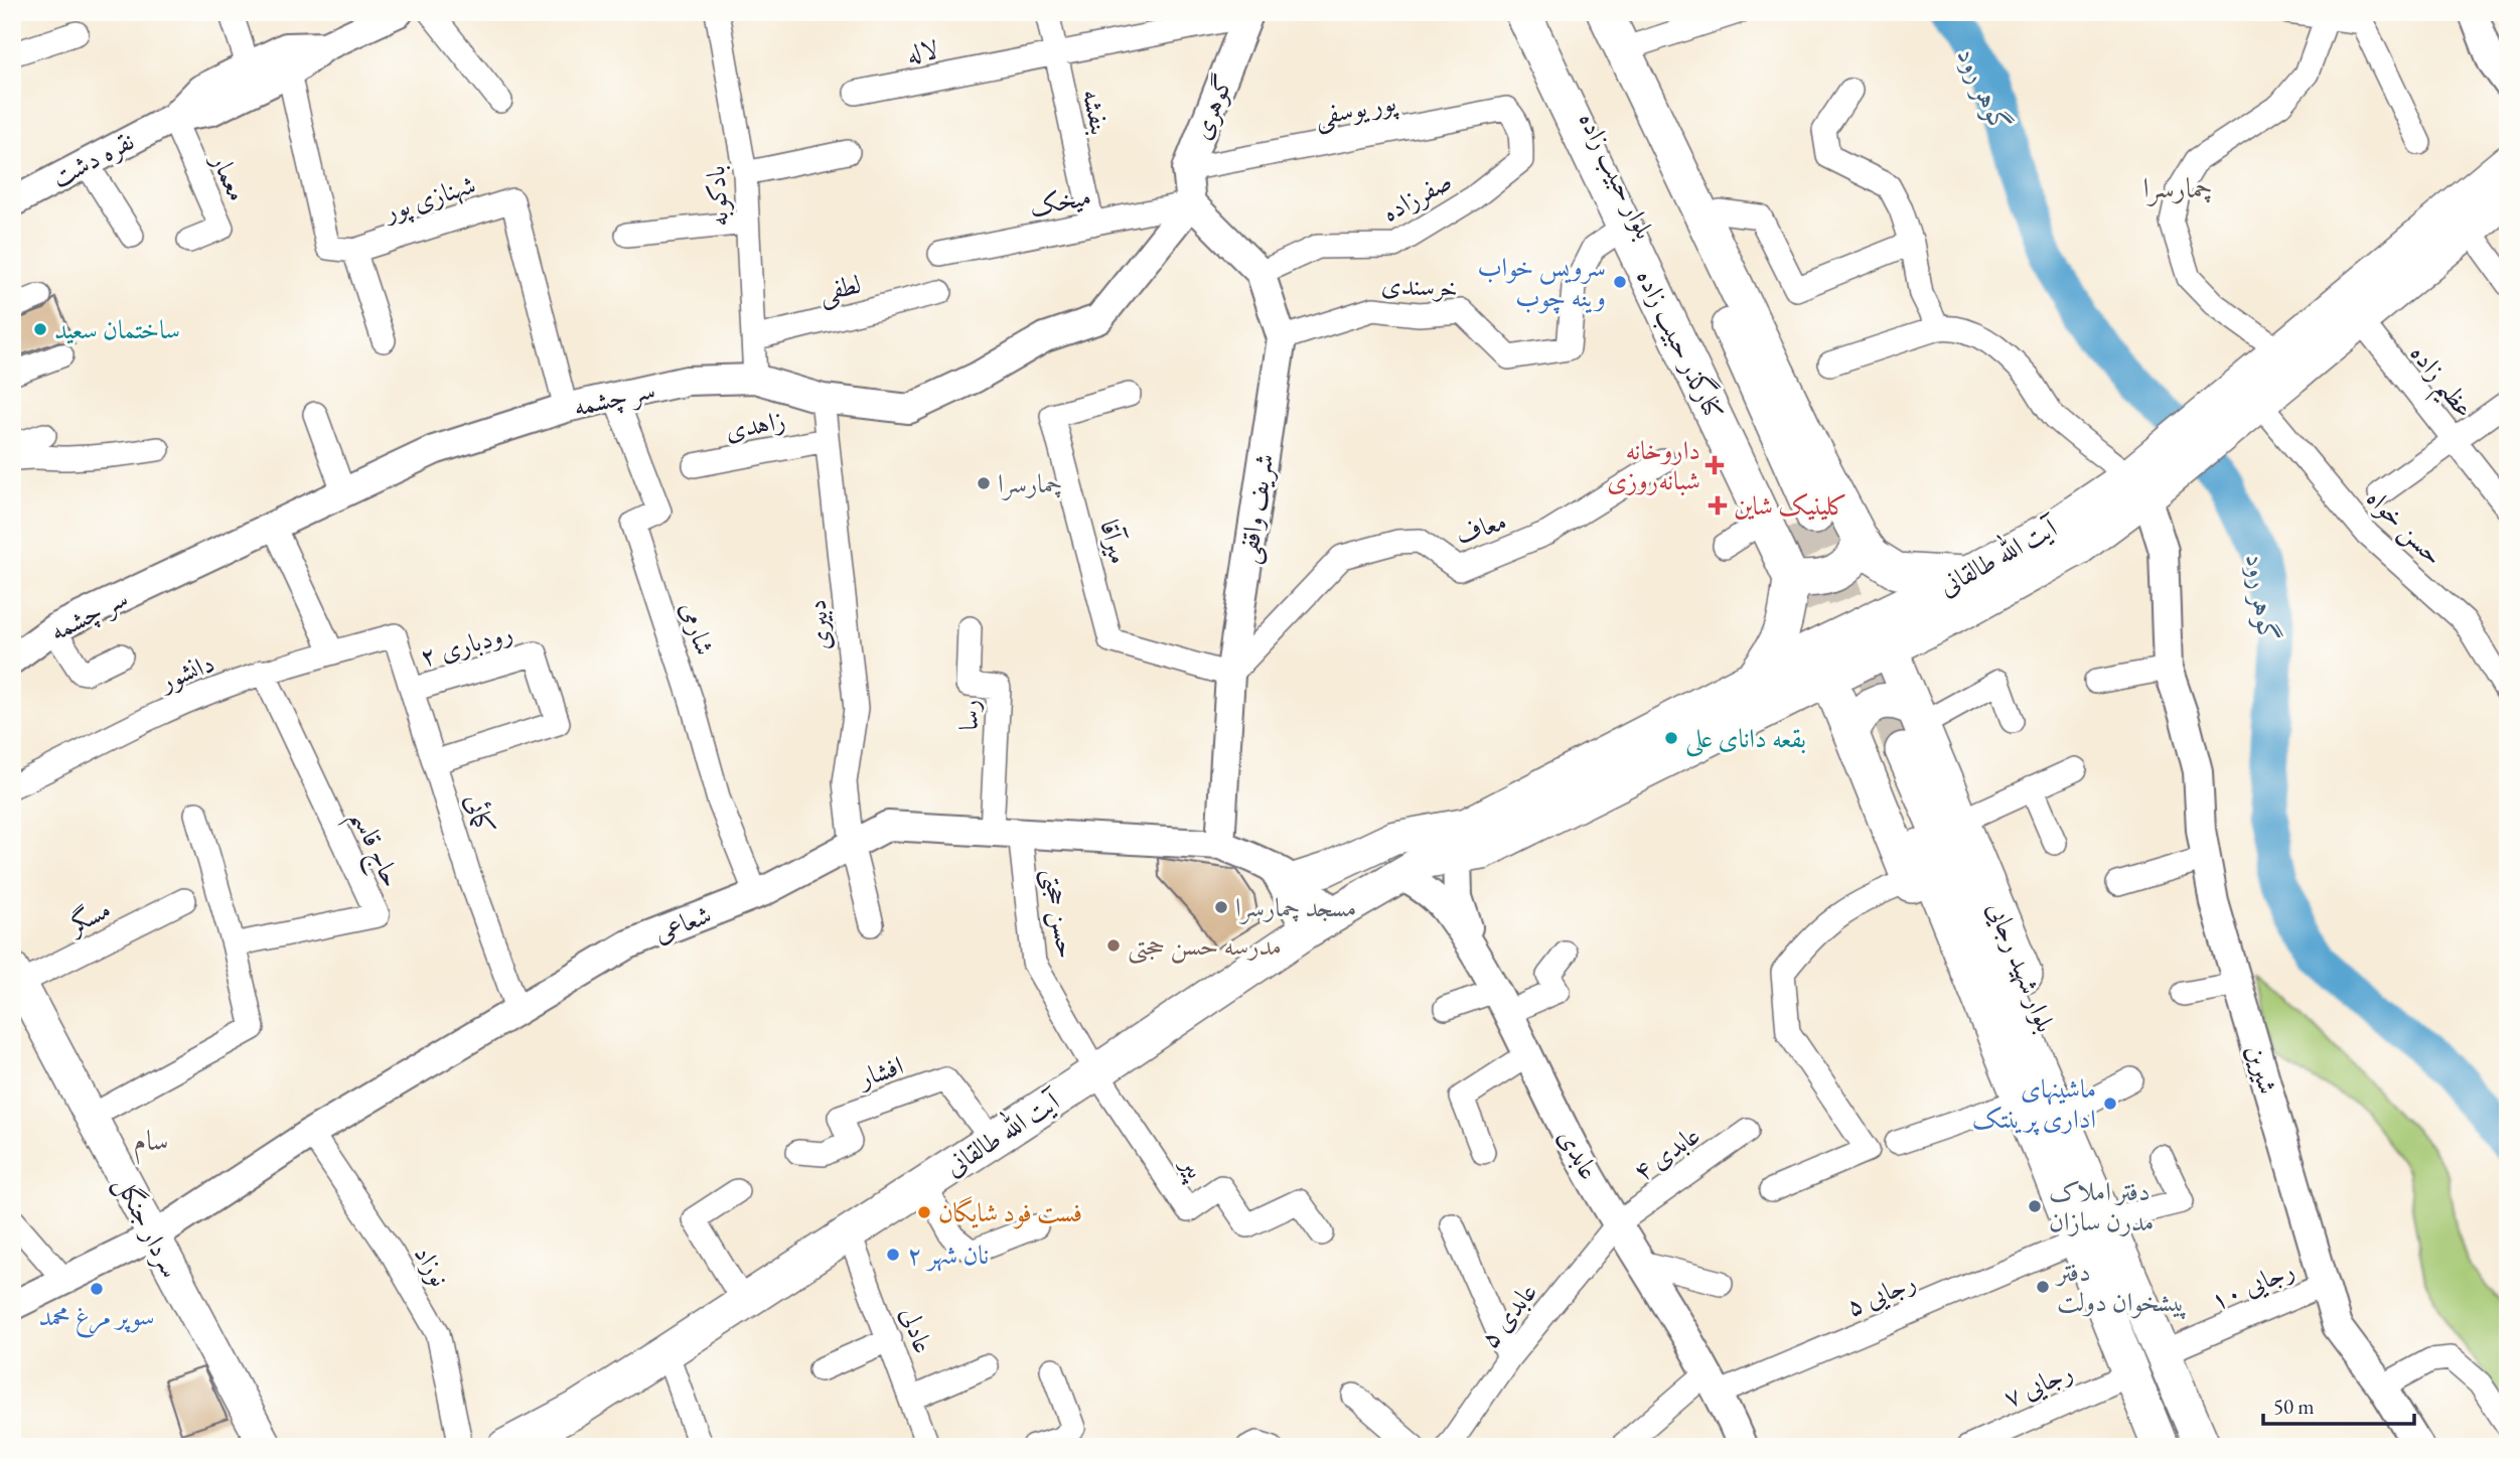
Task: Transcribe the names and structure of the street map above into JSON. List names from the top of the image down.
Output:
{
  "streets": {
    "main road": [
      "بلوار حبیب زاده",
      "کنارگذر حبیب زاده",
      "آیت الله طالقانی",
      "بلوار شهید رجایی",
      "سردار جنگل"
    ],
    "street": [
      "لاله",
      "گوهری",
      "پور یوسفی",
      "بنفشه",
      "نقره دشت",
      "معمار",
      "بادکوبه",
      "صفرزاده",
      "شهنازی پور",
      "میخک",
      "خرسندی",
      "لطفی",
      "عظیم زاده",
      "سر چشمه",
      "زاهدی",
      "شریف واقفی",
      "حسن خواه",
      "معاف",
      "میرآقا",
      "دبیری",
      "شارمی",
      "رودباری ۲",
      "دانشور",
      "رسا",
      "کمائی",
      "حاج قاسم",
      "حسن حجتی",
      "مسگر",
      "شعاعی",
      "شیرین",
      "افشار",
      "عابدی ۴",
      "عابدی",
      "پیر",
      "نوزاد",
      "رجایی ۱۰",
      "رجایی ۵",
      "عابدی ۵",
      "عادلی",
      "رجایی ۷"
    ]
  },
  "crossings": [
    ["لاله", "گوهری"],
    ["لاله", "بنفشه"],
    ["گوهری", "پور یوسفی"],
    ["گوهری", "میخک"],
    ["گوهری", "سر چشمه"],
    ["گوهری", "شریف واقفی"],
    ["پور یوسفی", "صفرزاده"],
    ["بنفشه", "میخک"],
    ["نقره دشت", "معمار"],
    ["بلوار حبیب زاده", "کنارگذر حبیب زاده"],
    ["بادکوبه", "لطفی"],
    ["بادکوبه", "سر چشمه"],
    ["صفرزاده", "شریف واقفی"],
    ["شهنازی پور", "سر چشمه"],
    ["میخک", "سر چشمه"],
    ["میخک", "شریف واقفی"],
    ["خرسندی", "کنارگذر حبیب زاده"],
    ["خرسندی", "شریف واقفی"],
    ["عظیم زاده", "آیت الله طالقانی"],
    ["سر چشمه", "شریف واقفی"],
    ["سر چشمه", "دبیری"],
    ["سر چشمه", "شارمی"],
    ["زاهدی", "دبیری"],
    ["شریف واقفی", "معاف"],
    ["شریف واقفی", "میرآقا"],
    ["شریف واقفی", "شعاعی"],
    ["حسن خواه", "آیت الله طالقانی"],
    ["معاف", "میرآقا"],
    ["آیت الله طالقانی", "حسن حجتی"],
    ["آیت الله طالقانی", "بلوار شهید رجایی"],
    ["آیت الله طالقانی", "شیرین"],
    ["آیت الله طالقانی", "افشار"],
    ["آیت الله طالقانی", "عابدی"],
    ["آیت الله طالقانی", "پیر"],
    ["آیت الله طالقانی", "عادلی"],
    ["دبیری", "شعاعی"],
    ["شارمی", "شعاعی"],
    ["رودباری ۲", "کمائی"],
    ["دانشور", "کمائی"],
    ["دانشور", "حاج قاسم"],
    ["رسا", "شعاعی"],
    ["کمائی", "شعاعی"],
    ["حسن حجتی", "شعاعی"],
    ["حسن حجتی", "پیر"],
    ["مسگر", "سردار جنگل"],
    ["شعاعی", "سردار جنگل"],
    ["شعاعی", "نوزاد"],
    ["بلوار شهید رجایی", "رجایی ۱۰"],
    ["بلوار شهید رجایی", "رجایی ۵"],
    ["بلوار شهید رجایی", "رجایی ۷"],
    ["شیرین", "رجایی ۱۰"],
    ["عابدی ۴", "عابدی"],
    ["عابدی ۴", "عابدی ۵"],
    ["عابدی", "رجایی ۵"],
    ["عابدی", "عابدی ۵"]
  ],
  "districts": ["چمارسرا", "سام"],
  "water": ["گوهر رود"],
  "places": {
    "other": [
      "سرویس خواب وینه چوب",
      "ساختمان سعید",
      "چمارسرا",
      "بقعه دانای علی",
      "مسجد چمارسرا",
      "مدرسه حسن حجتی",
      "ماشینهای اداری پرینتک",
      "دفتر املاک مدرن سازان",
      "فست فود شایگان",
      "نان شهر ۲",
      "دفتر پیشخوان دولت",
      "سوپر مرغ محمد"
    ],
    "health": ["داروخانه شبانه‌روزی", "کلینیک شاین"]
  },
  "scale_bar": "50 m"
}
